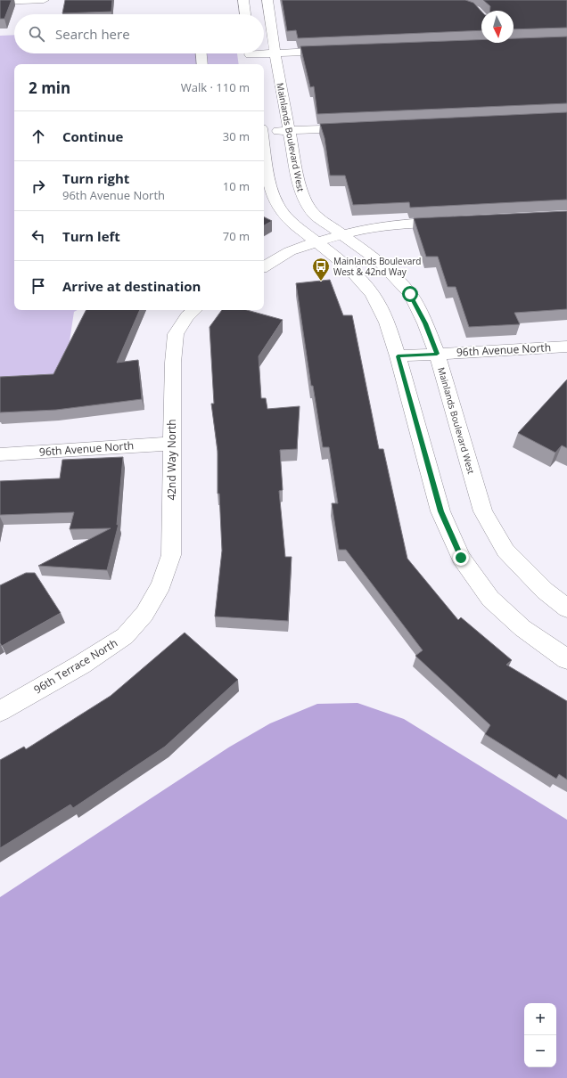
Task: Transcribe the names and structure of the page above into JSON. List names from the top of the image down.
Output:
{
  "streets": {
    "street": [
      "Mainlands Boulevard West",
      "96th Avenue North",
      "42nd Way North",
      "96th Terrace North"
    ]
  },
  "crossings": [
    ["Mainlands Boulevard West", "96th Avenue North"],
    ["96th Avenue North", "42nd Way North"],
    ["42nd Way North", "96th Terrace North"]
  ],
  "places": {
    "bus stop": ["Mainlands Boulevard West & 42nd Way"]
  },
  "north": "bottom",
  "page": {
    "search": "Search here",
    "heading": ["2 min", "Walk · 110 m"],
    "list": [
      ["Continue", "30 m"],
      ["Turn right", "96th Avenue North", "10 m"],
      ["Turn left", "70 m"],
      "Arrive at destination"
    ],
    "map_buttons": ["+", "−"]
  }
}
